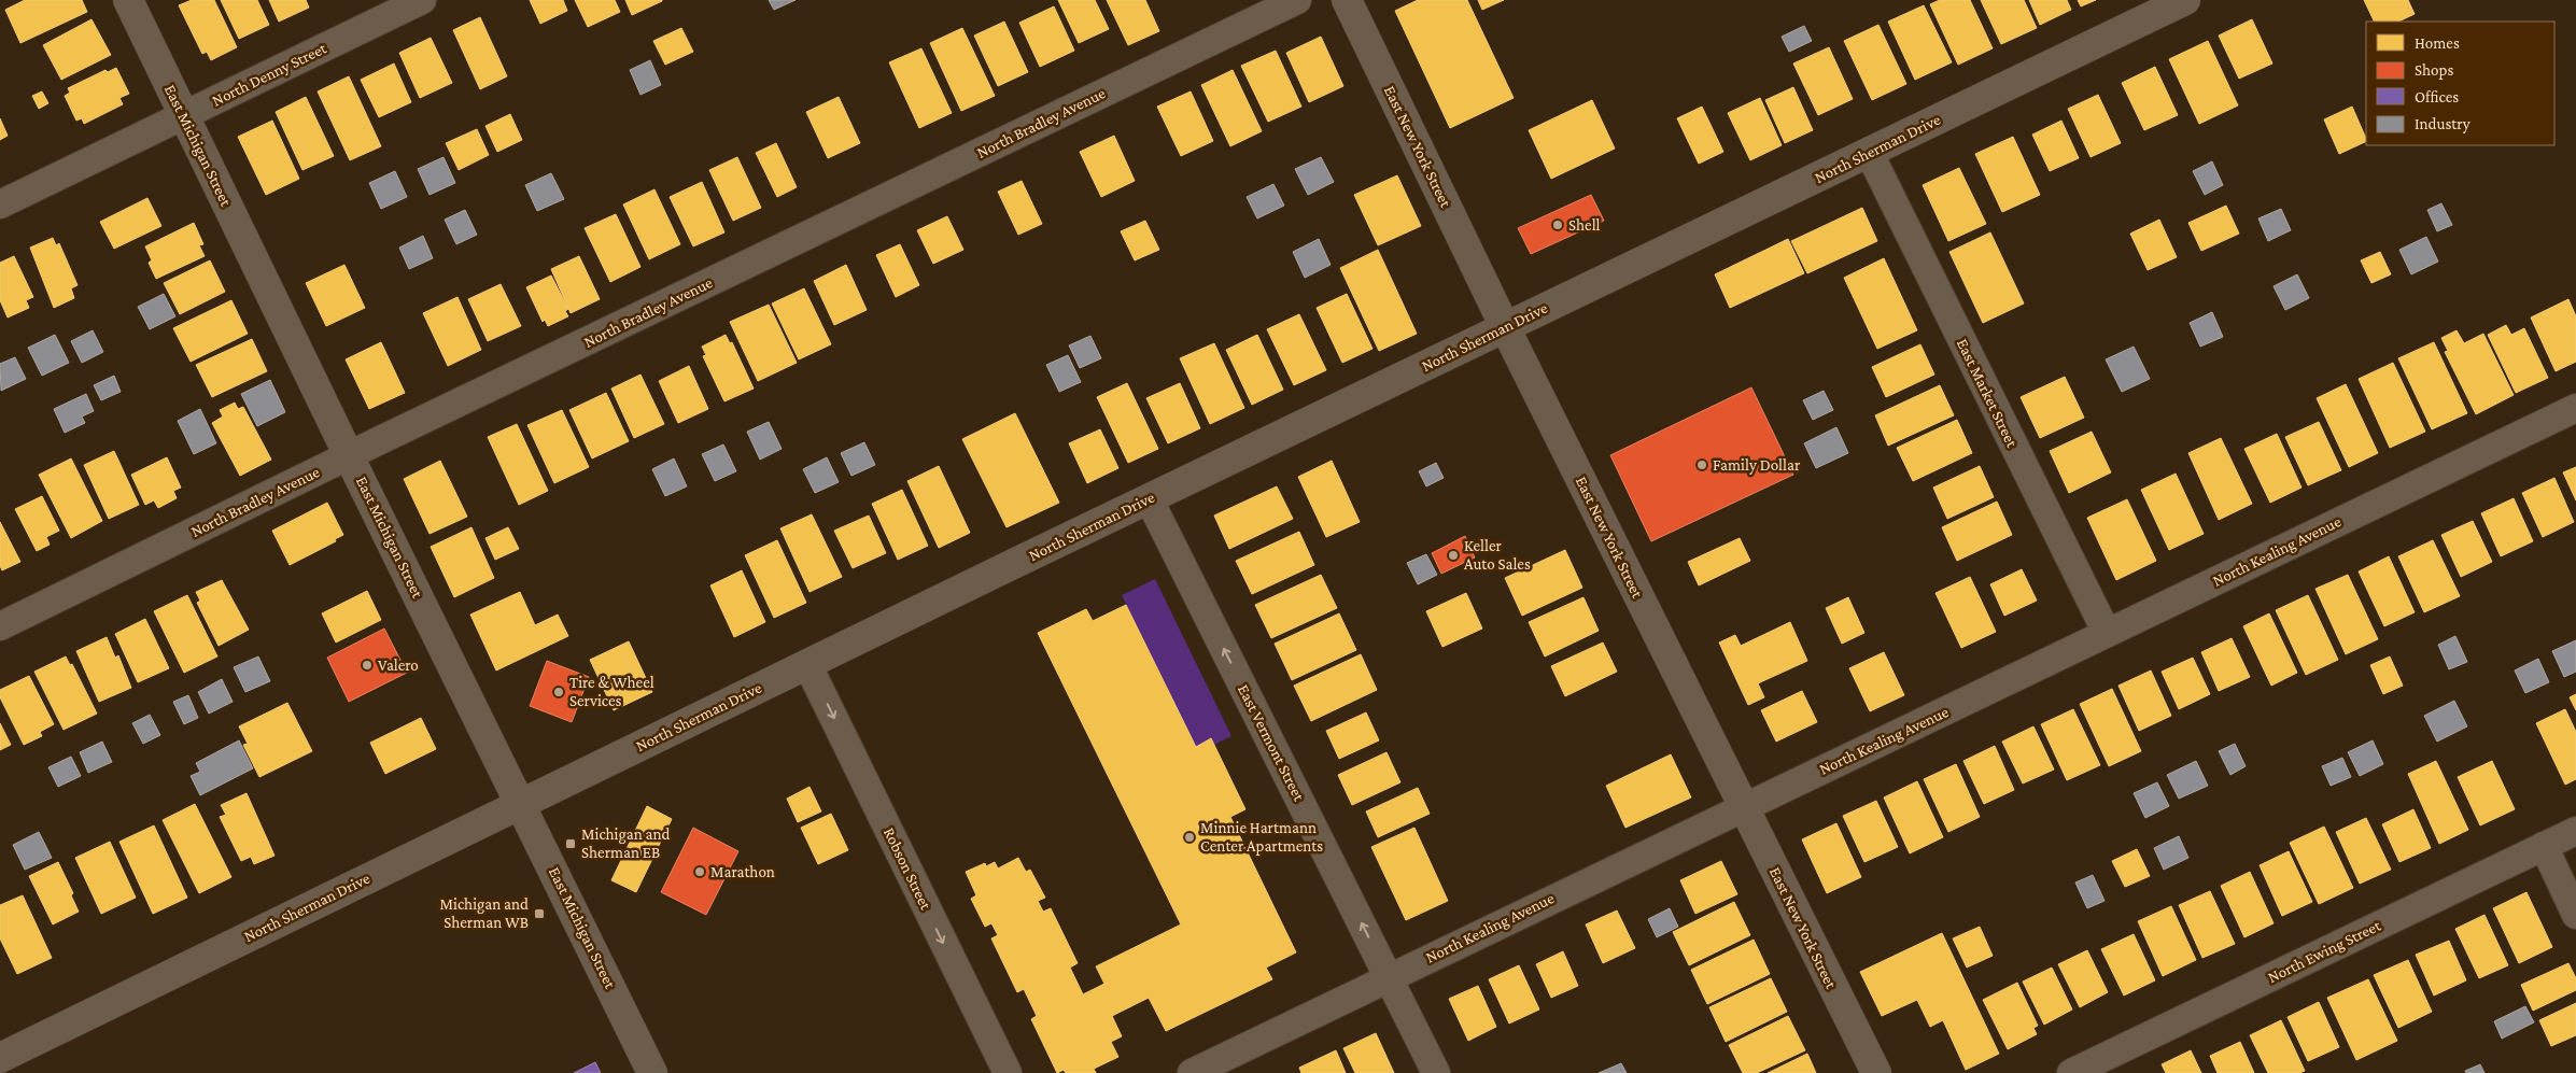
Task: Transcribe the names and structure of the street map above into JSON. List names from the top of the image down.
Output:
{
  "streets": {
    "main road": ["East Michigan Street", "East New York Street", "North Sherman Drive"],
    "street": [
      "North Denny Street",
      "North Bradley Avenue",
      "East Market Street",
      "North Kealing Avenue",
      "East Vermont Street",
      "Robson Street",
      "North Ewing Street"
    ]
  },
  "crossings": [
    ["North Denny Street", "East Michigan Street"],
    ["North Bradley Avenue", "East Michigan Street"],
    ["East Michigan Street", "North Sherman Drive"],
    ["East New York Street", "North Sherman Drive"],
    ["East New York Street", "North Kealing Avenue"],
    ["North Sherman Drive", "East Market Street"],
    ["North Sherman Drive", "East Vermont Street"],
    ["North Sherman Drive", "Robson Street"],
    ["East Market Street", "North Kealing Avenue"],
    ["North Kealing Avenue", "East Vermont Street"]
  ],
  "one_way": ["East Vermont Street", "Robson Street"],
  "places": {
    "other": [
      "Shell",
      "Family Dollar",
      "Keller Auto Sales",
      "Valero",
      "Tire & Wheel Services",
      "Minnie Hartmann Center Apartments",
      "Marathon"
    ],
    "transit": ["Michigan and Sherman EB", "Michigan and Sherman WB"]
  },
  "legend": [
    "Homes",
    "Shops",
    "Offices",
    "Industry"
  ]
}
